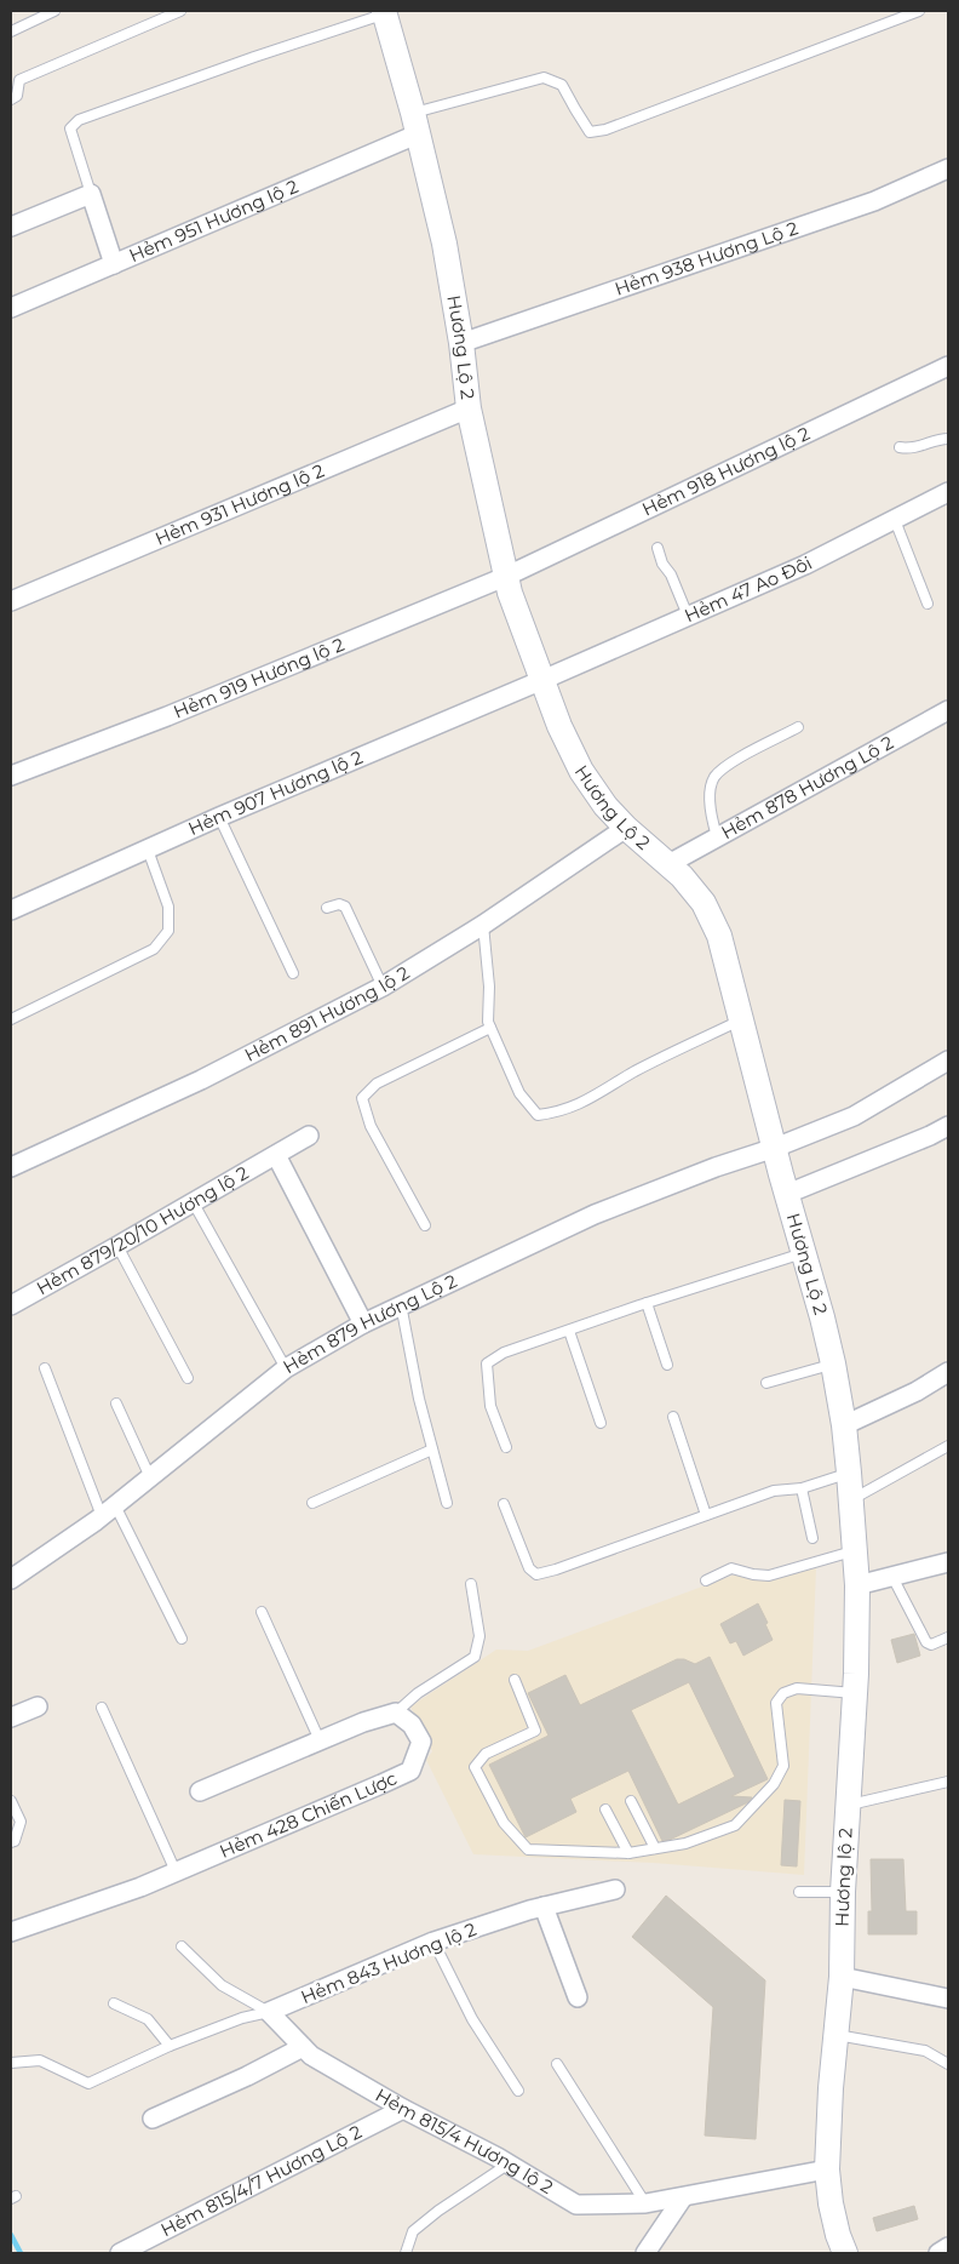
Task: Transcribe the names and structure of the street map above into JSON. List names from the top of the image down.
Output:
{
  "streets": {
    "main road": ["Hương Lộ 2", "Hương lộ 2"],
    "street": [
      "Hẻm 951 Hương lộ 2",
      "Hẻm 938 Hương Lộ 2",
      "Hẻm 918 Hương lộ 2",
      "Hẻm 931 Hương lộ 2",
      "Hẻm 47 Ao Đôi",
      "Hẻm 919 Hương lộ 2",
      "Hẻm 878 Hương Lộ 2",
      "Hẻm 907 Hương lộ 2",
      "Hẻm 891 Hương lộ 2",
      "Hẻm 879/20/10 Hương lộ 2",
      "Hẻm 879 Hương Lộ 2",
      "Hẻm 428 Chiến Lược",
      "Hẻm 843 Hương lộ 2",
      "Hẻm 815/4 Hương lộ 2",
      "Hẻm 815/4/7 Hương Lộ 2"
    ]
  },
  "crossings": [
    ["Hẻm 951 Hương lộ 2", "Hương Lộ 2"],
    ["Hẻm 938 Hương Lộ 2", "Hương Lộ 2"],
    ["Hương Lộ 2", "Hẻm 918 Hương lộ 2"],
    ["Hương Lộ 2", "Hẻm 931 Hương lộ 2"],
    ["Hương Lộ 2", "Hẻm 47 Ao Đôi"],
    ["Hương Lộ 2", "Hẻm 919 Hương lộ 2"],
    ["Hương Lộ 2", "Hẻm 878 Hương Lộ 2"],
    ["Hương Lộ 2", "Hẻm 907 Hương lộ 2"],
    ["Hương Lộ 2", "Hẻm 891 Hương lộ 2"],
    ["Hương Lộ 2", "Hẻm 879 Hương Lộ 2"],
    ["Hương Lộ 2", "Hương lộ 2"],
    ["Hẻm 918 Hương lộ 2", "Hẻm 919 Hương lộ 2"],
    ["Hẻm 47 Ao Đôi", "Hẻm 907 Hương lộ 2"],
    ["Hương lộ 2", "Hẻm 815/4 Hương lộ 2"],
    ["Hẻm 843 Hương lộ 2", "Hẻm 815/4 Hương lộ 2"],
    ["Hẻm 815/4 Hương lộ 2", "Hẻm 815/4/7 Hương Lộ 2"]
  ]
}
